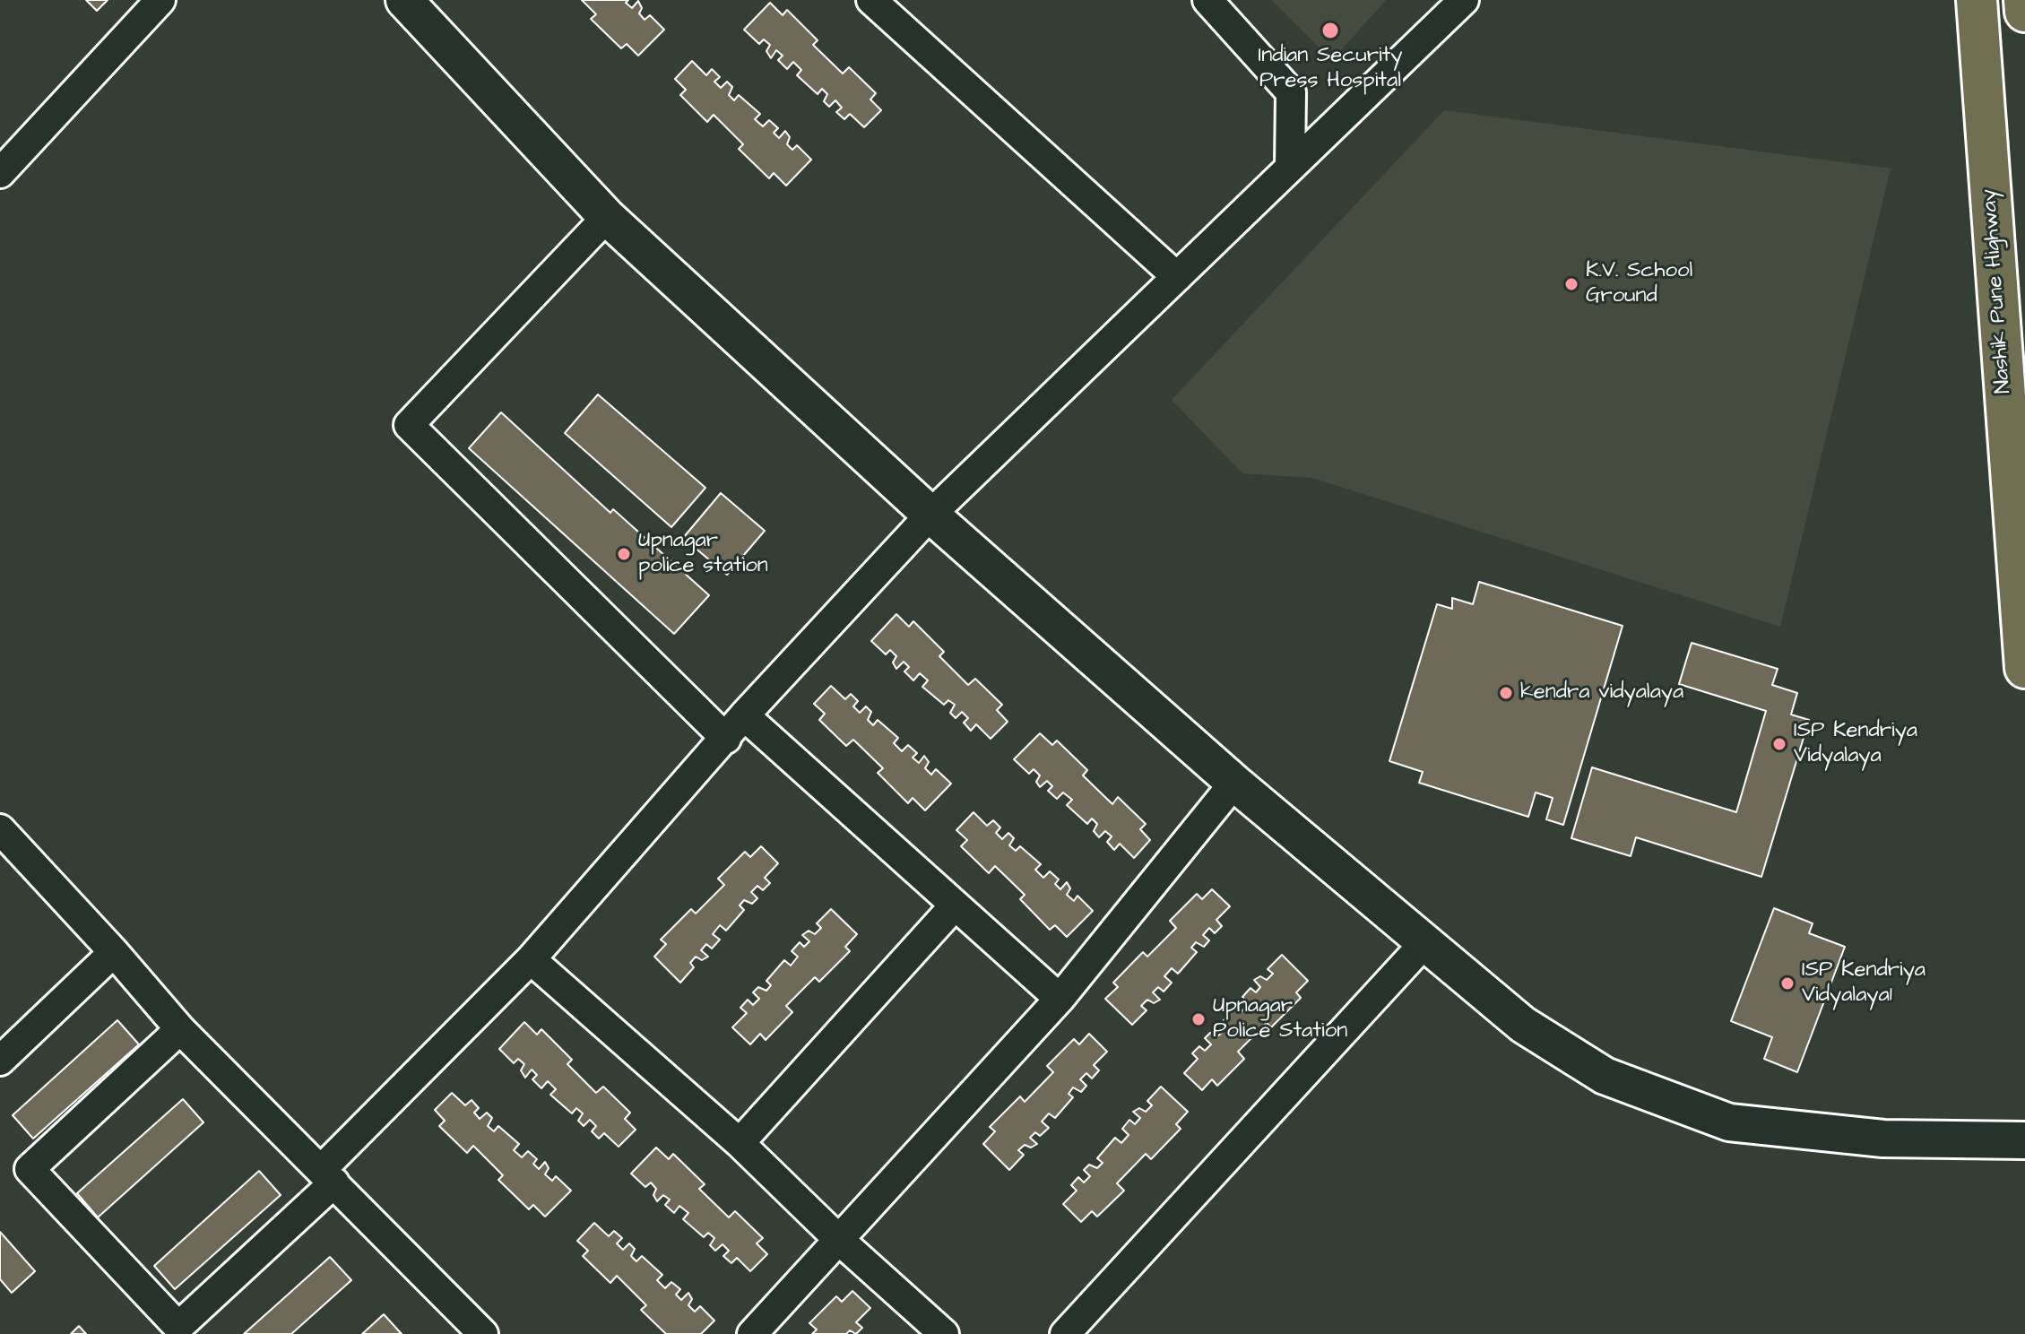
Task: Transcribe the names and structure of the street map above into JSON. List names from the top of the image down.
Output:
{
  "streets": {
    "highway": ["Nashik Pune Highway"]
  },
  "places": [
    "Indian Security Press Hospital",
    "K.V. School Ground",
    "Upnagar police station",
    "kendra vidyalaya",
    "ISP Kendriya Vidyalaya",
    "ISP Kendriya Vidyalaya1",
    "Upnagar Police Station"
  ]
}
